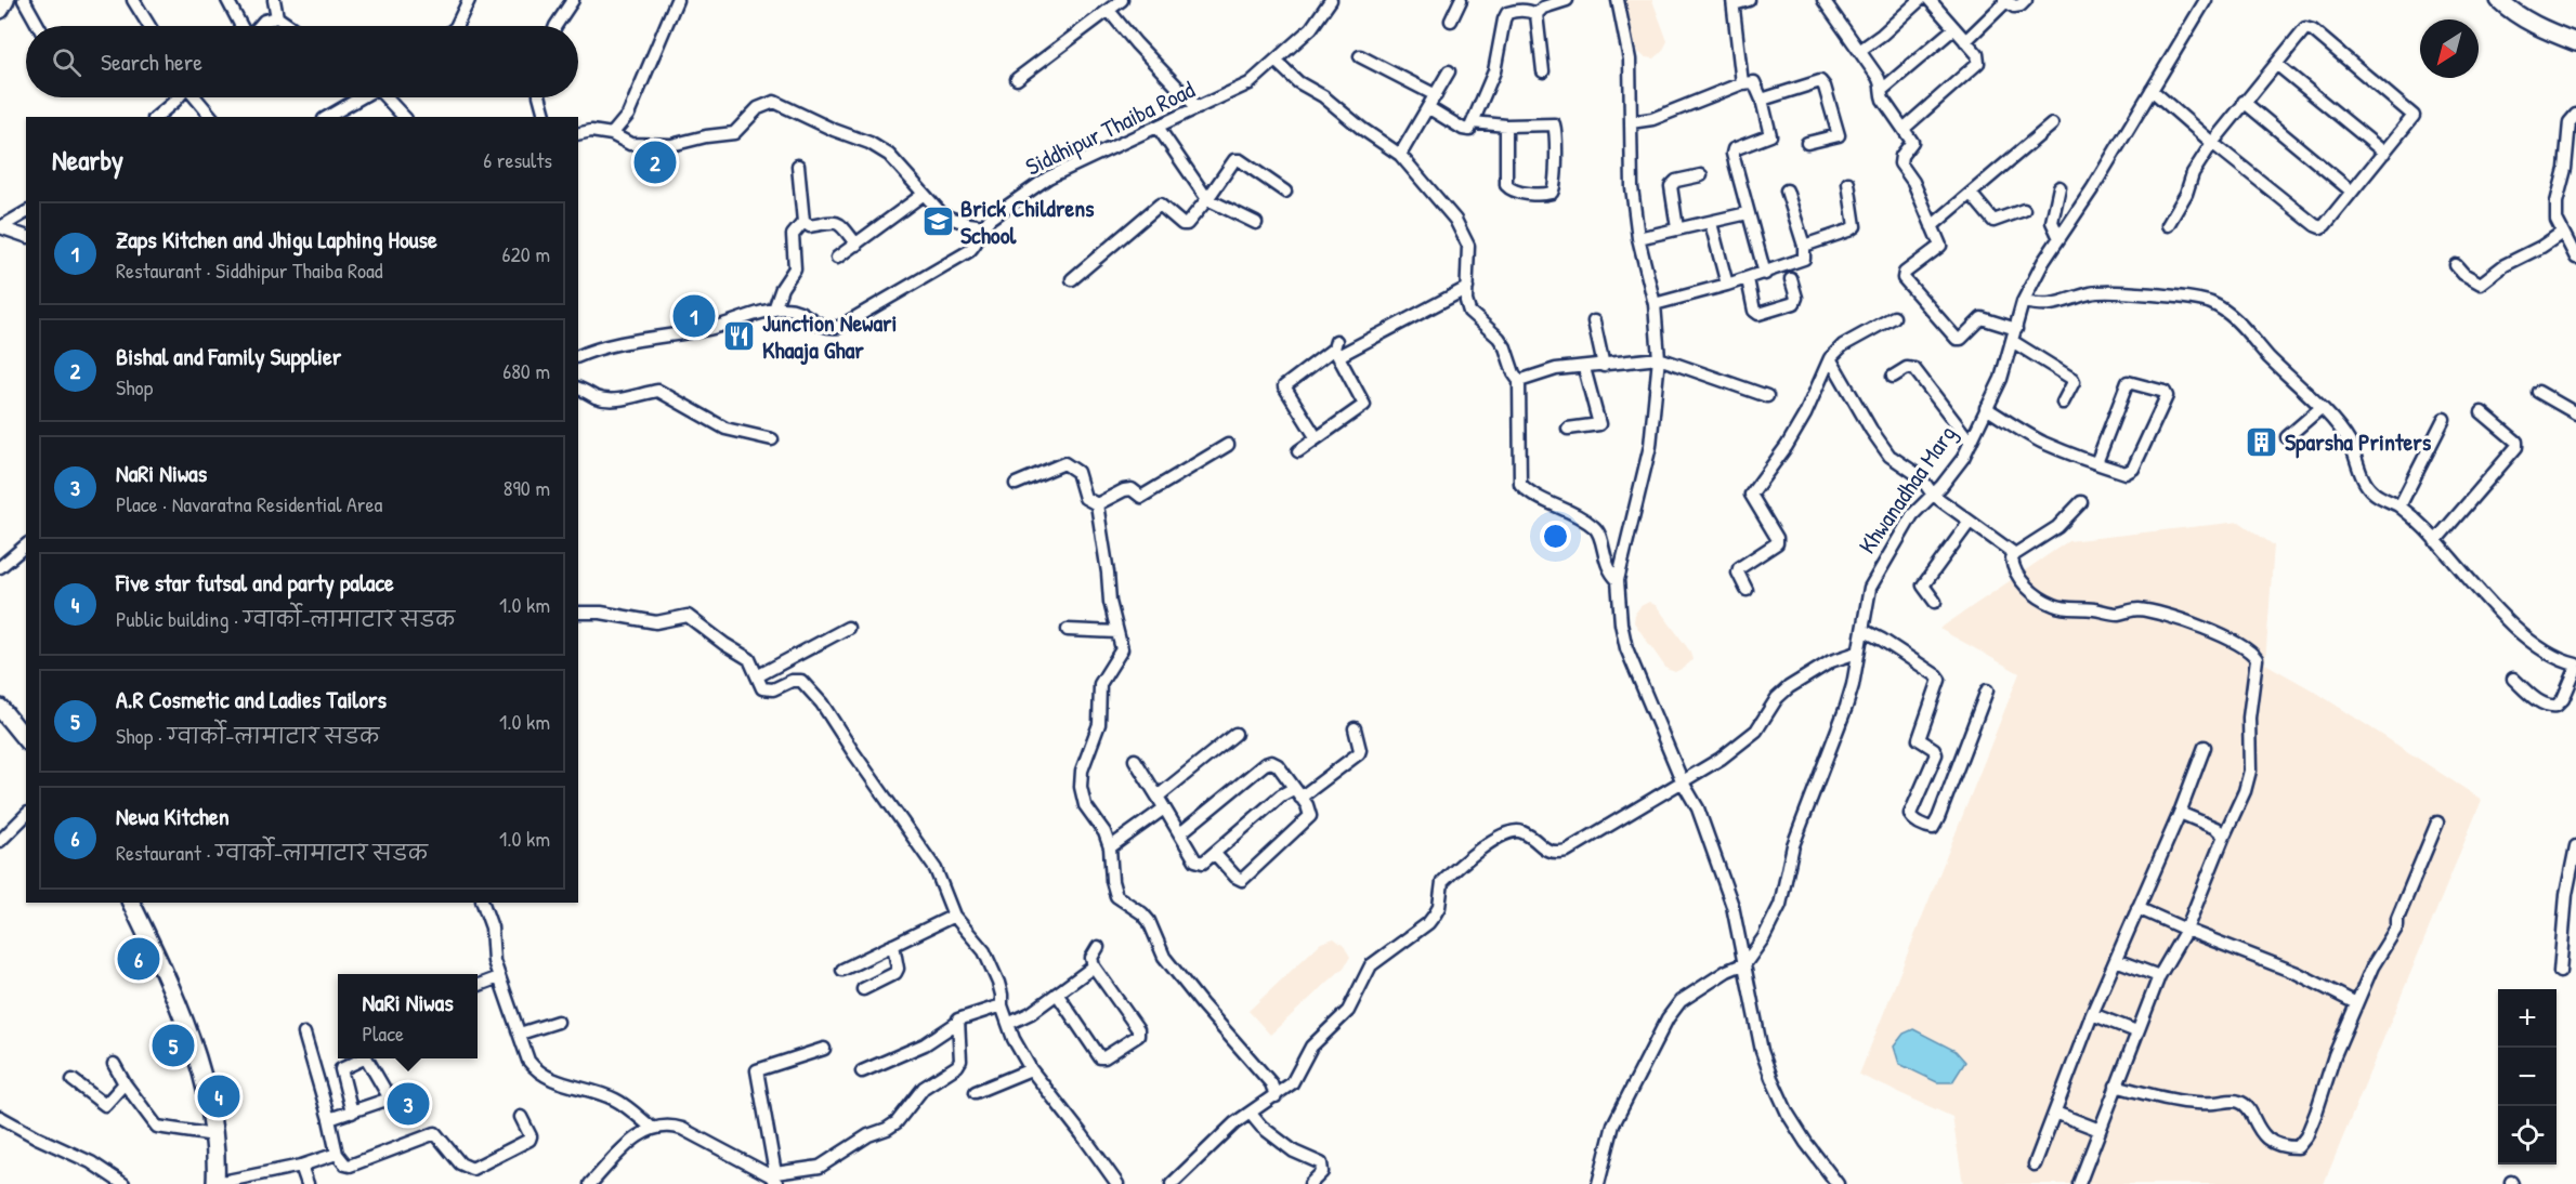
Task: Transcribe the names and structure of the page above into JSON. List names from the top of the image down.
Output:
{
  "streets": {
    "street": ["Siddhipur Thaiba Road", "Khwanadhaa Marg"]
  },
  "places": {
    "school or university": ["Brick Childrens School"],
    "restaurant": ["Junction Newari Khaaja Ghar"],
    "building": ["Sparsha Printers"]
  },
  "north": "bottom left",
  "page": {
    "search": "Search here",
    "heading": ["Nearby", "6 results"],
    "pins": [
      "2",
      "1",
      "6",
      "5",
      "4",
      "3"
    ],
    "list": [
      {
        "mark": "1",
        "name": "Zaps Kitchen and Jhigu Laphing House",
        "note": "Restaurant · Siddhipur Thaiba Road",
        "value": "620 m"
      },
      {
        "mark": "2",
        "name": "Bishal and Family Supplier",
        "note": "Shop",
        "value": "680 m"
      },
      {
        "mark": "3",
        "name": "NaRi Niwas",
        "note": "Place · Navaratna Residential Area",
        "value": "890 m"
      },
      {
        "mark": "4",
        "name": "Five star futsal and party palace",
        "note": "Public building · ग्वार्को-लामाटार सडक",
        "value": "1.0 km"
      },
      {
        "mark": "5",
        "name": "A.R Cosmetic and Ladies Tailors",
        "note": "Shop · ग्वार्को-लामाटार सडक",
        "value": "1.0 km"
      },
      {
        "mark": "6",
        "name": "Newa Kitchen",
        "note": "Restaurant · ग्वार्को-लामाटार सडक",
        "value": "1.0 km"
      }
    ],
    "popup": ["NaRi Niwas", "Place"],
    "map_buttons": ["+", "−"]
  }
}
